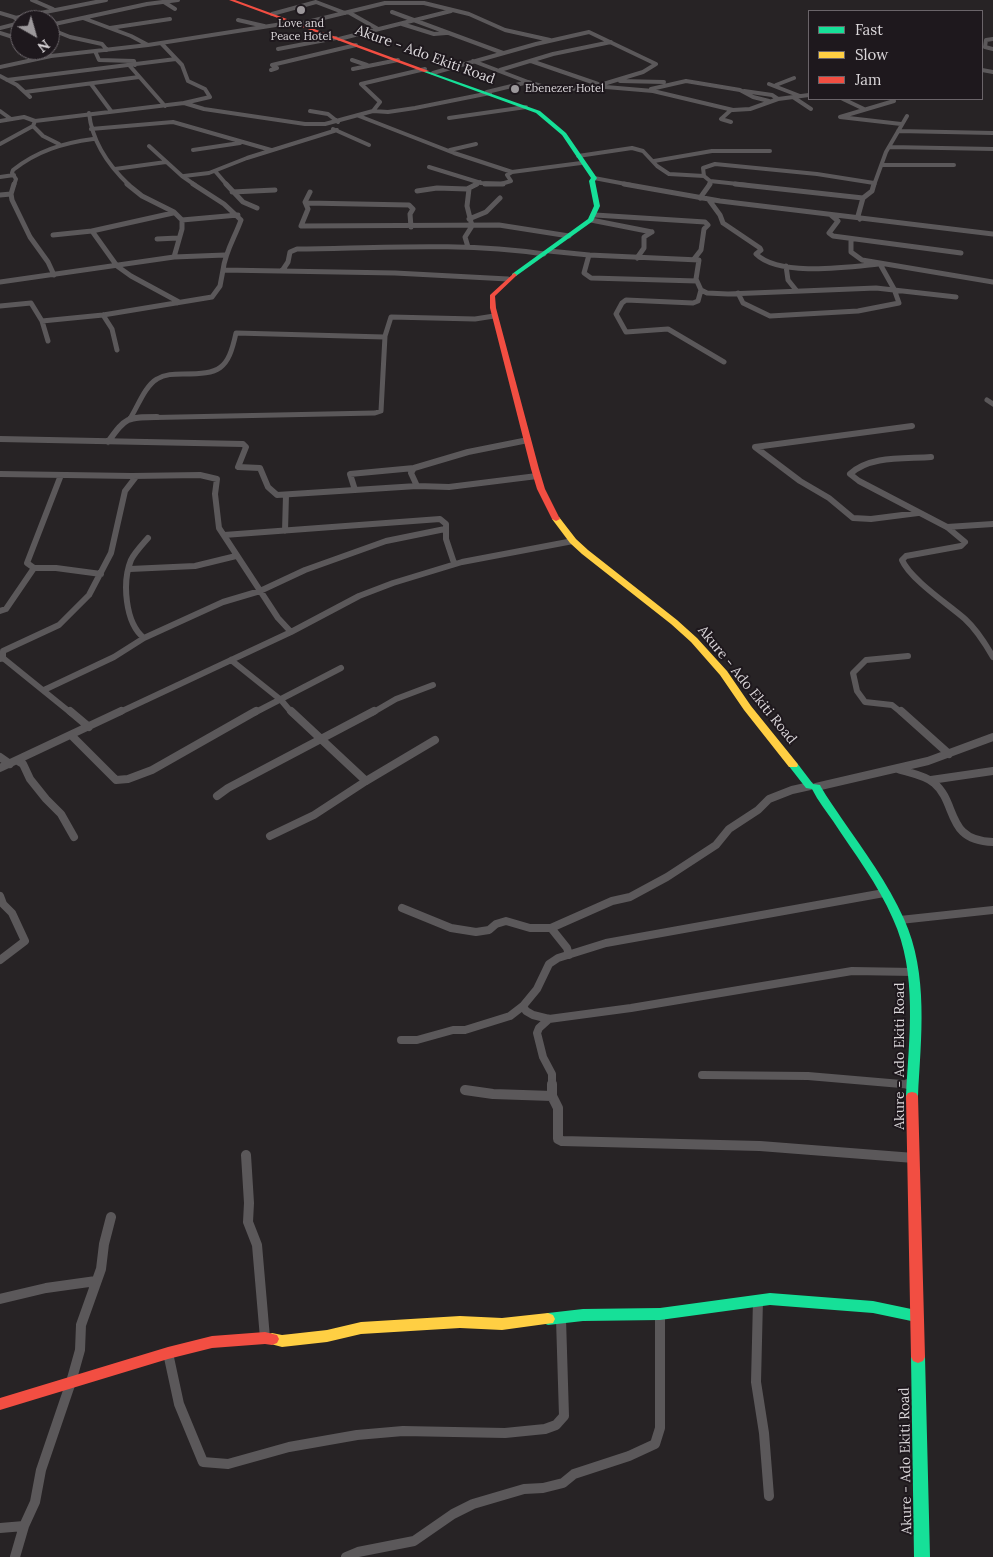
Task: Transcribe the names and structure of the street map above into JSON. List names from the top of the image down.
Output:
{
  "streets": {
    "main road": ["Akure - Ado Ekiti Road"]
  },
  "places": ["Love and Peace Hotel", "Ebenezer Hotel"],
  "legend": ["Fast", "Slow", "Jam"],
  "north": "bottom right"
}
